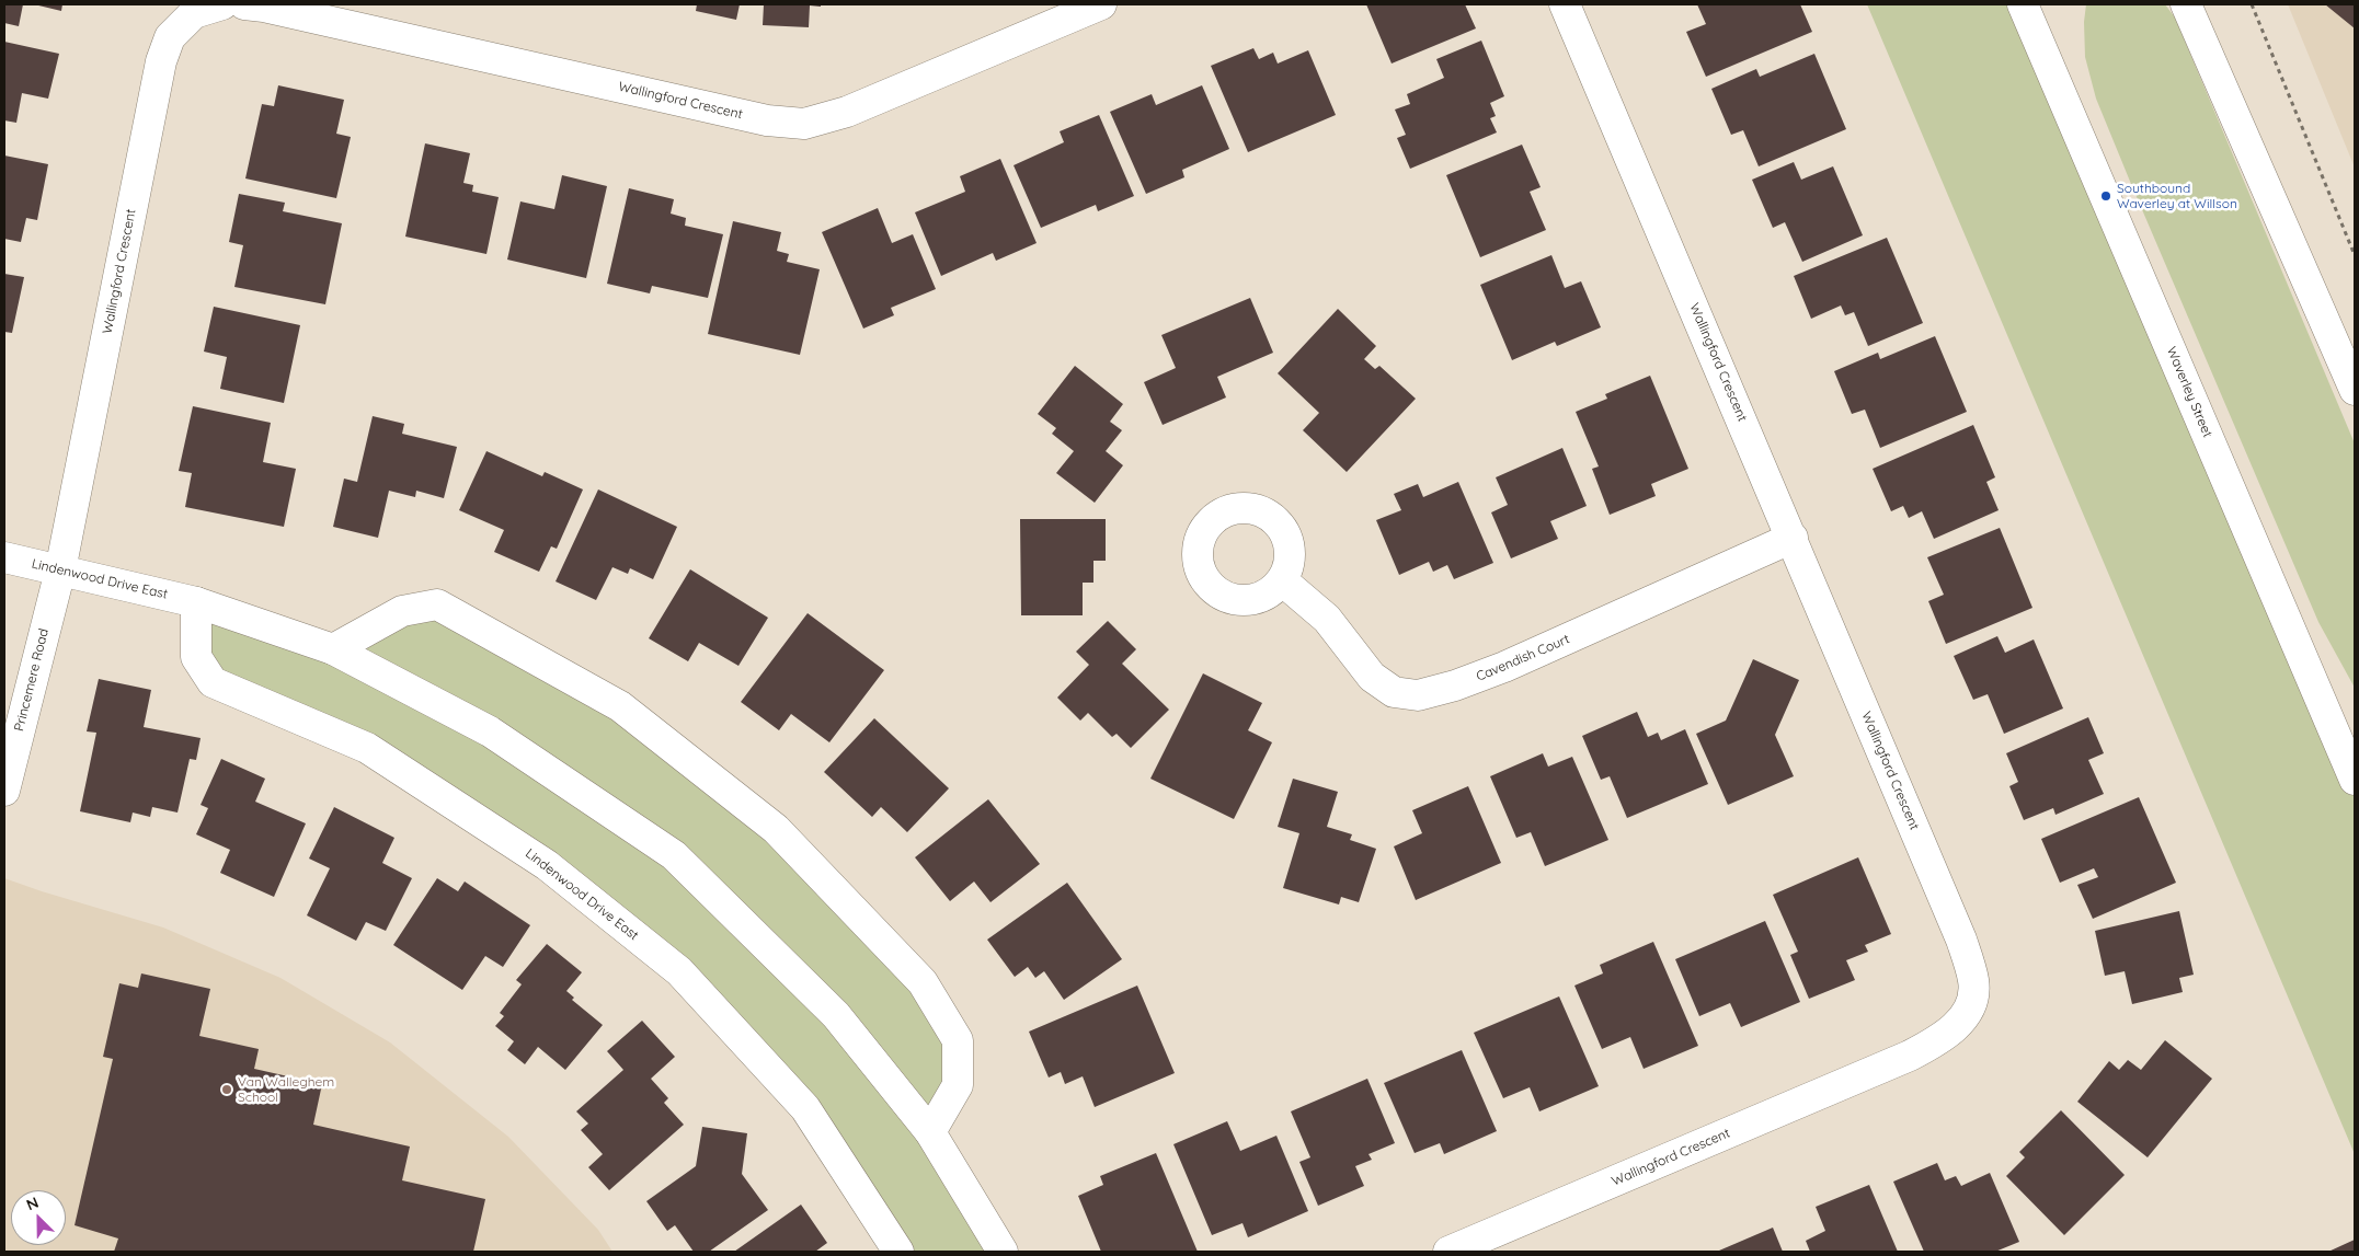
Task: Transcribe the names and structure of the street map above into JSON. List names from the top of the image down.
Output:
{
  "streets": {
    "street": [
      "Wallingford Crescent",
      "Waverley Street",
      "Lindenwood Drive East",
      "Cavendish Court",
      "Princemere Road"
    ]
  },
  "crossings": [
    ["Wallingford Crescent", "Lindenwood Drive East"],
    ["Wallingford Crescent", "Cavendish Court"],
    ["Wallingford Crescent", "Princemere Road"],
    ["Lindenwood Drive East", "Princemere Road"]
  ],
  "places": ["Southbound Waverley at Willson", "Van Walleghem School"],
  "north": "top left"
}
